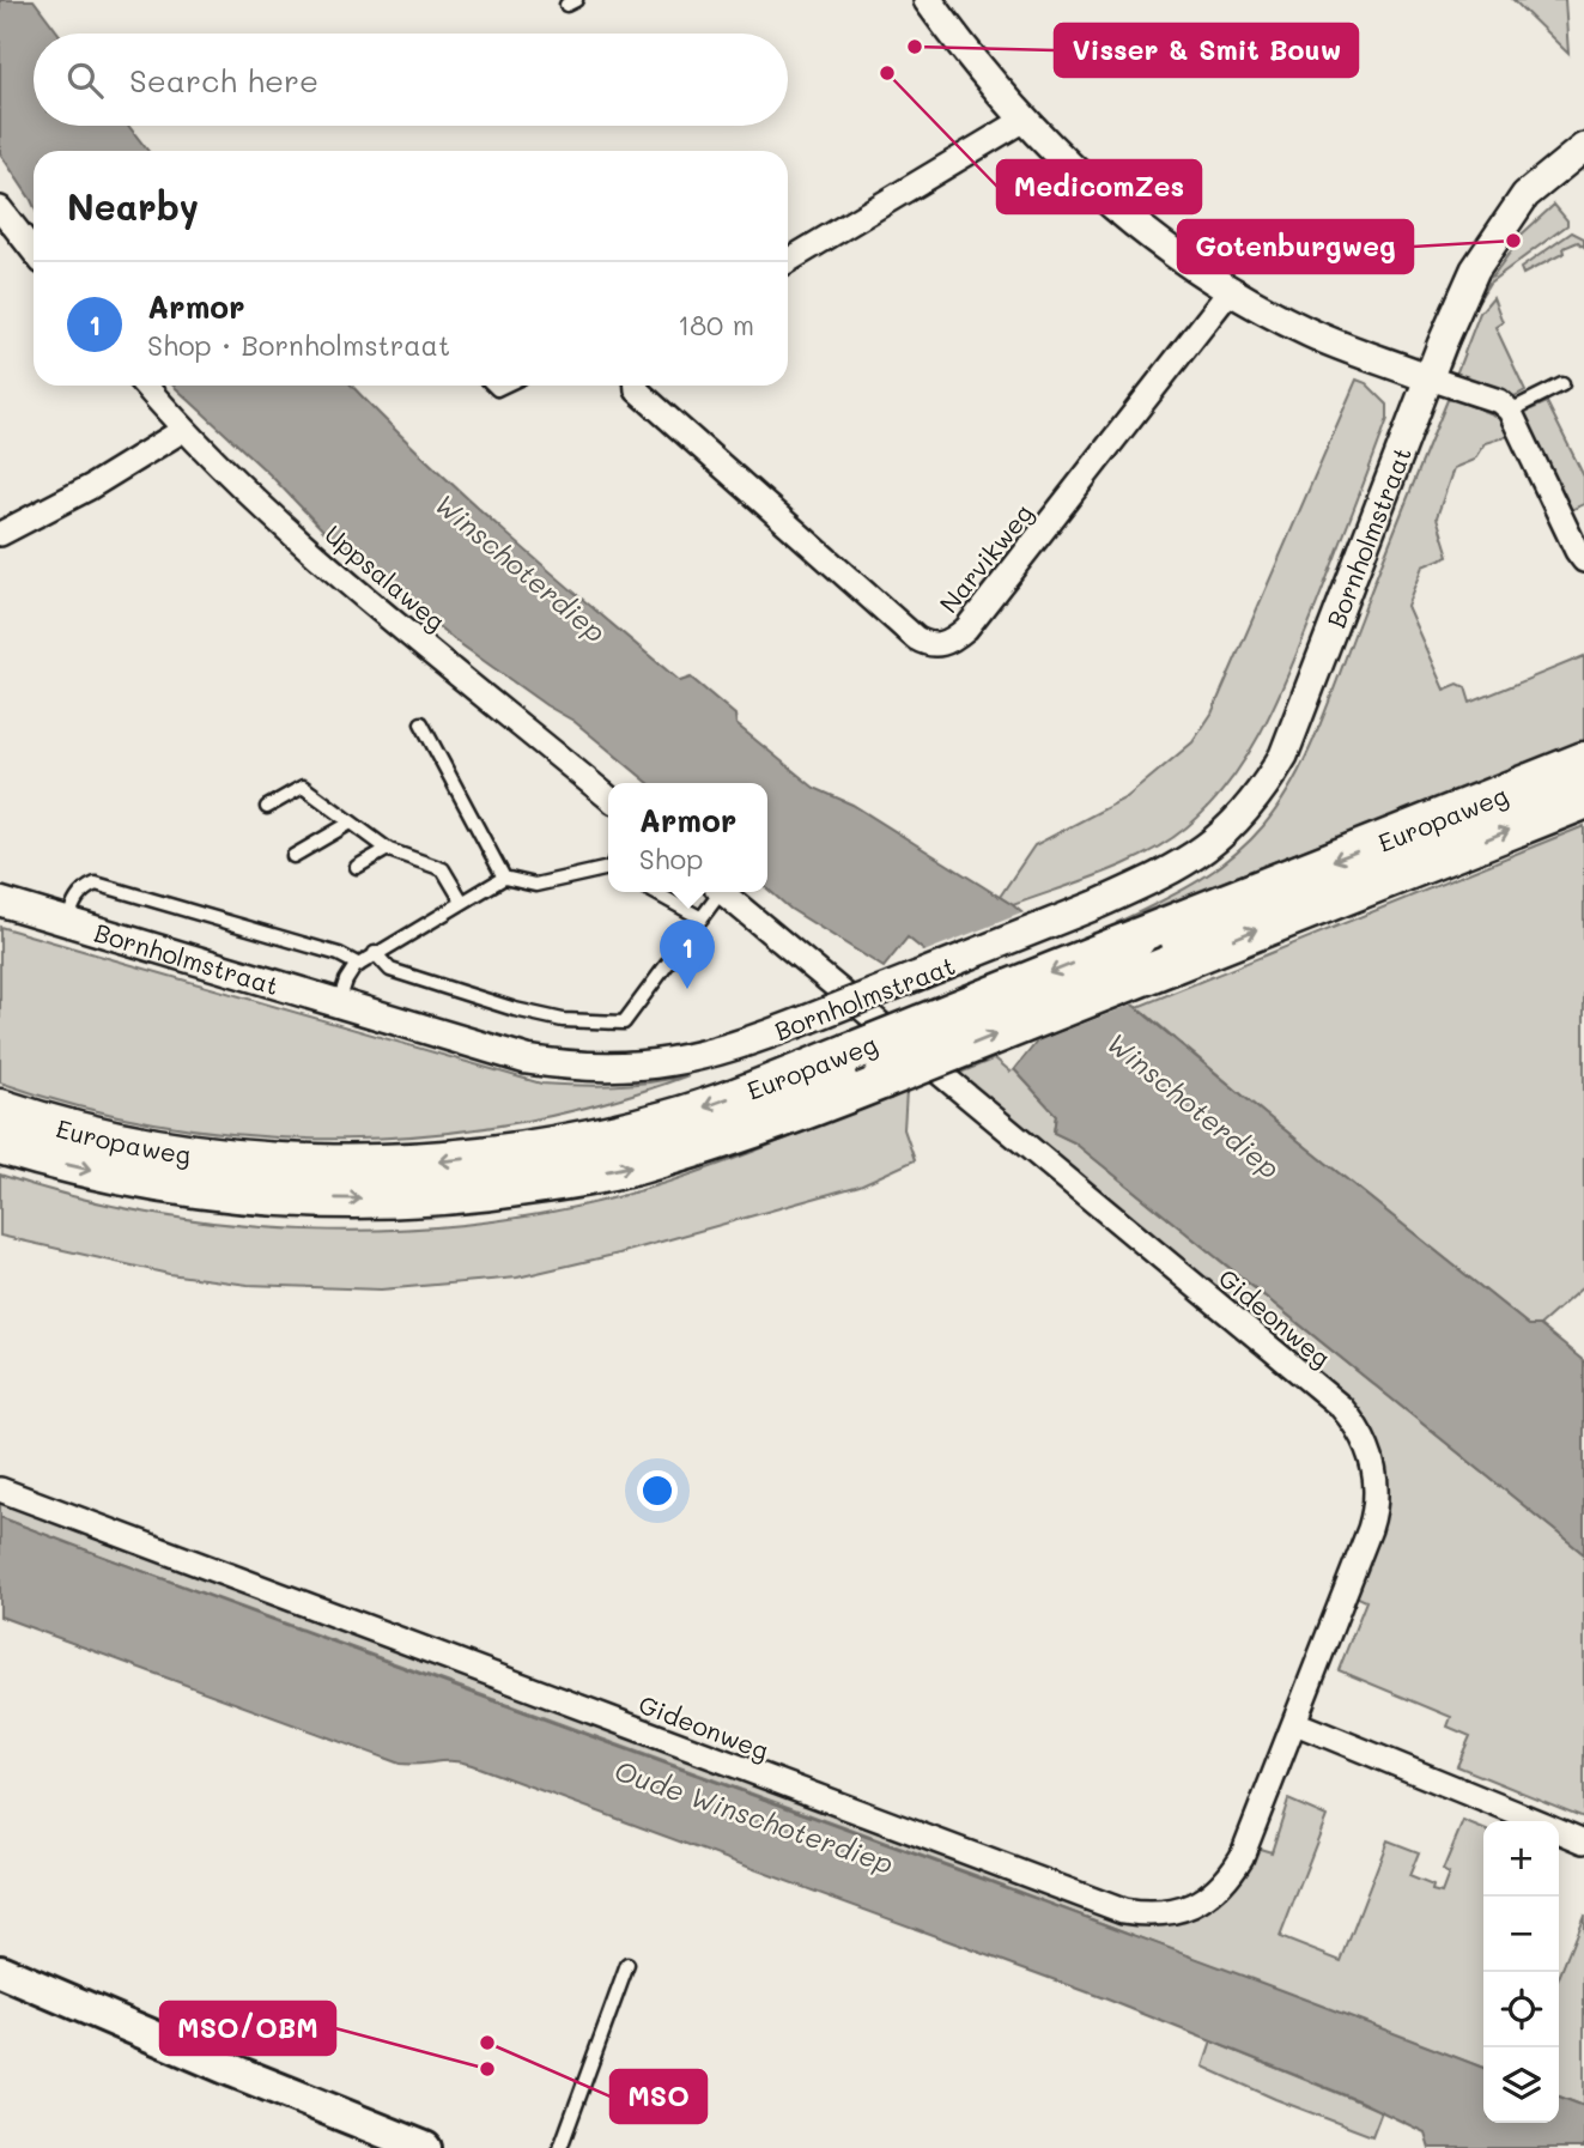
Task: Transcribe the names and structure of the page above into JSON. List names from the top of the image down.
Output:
{
  "streets": {
    "highway": ["Europaweg"],
    "street": [
      "Bornholmstraat",
      "Narvikweg",
      "Uppsalaweg",
      "Gideonweg"
    ]
  },
  "water": ["Winschoterdiep", "Oude Winschoterdiep"],
  "places": [
    "Visser & Smit Bouw",
    "MedicomZes",
    "Gotenburgweg",
    "MSO",
    "MSO/OBM"
  ],
  "page": {
    "search": "Search here",
    "heading": "Nearby",
    "list": [
      {
        "mark": "1",
        "name": "Armor",
        "note": "Shop · Bornholmstraat",
        "value": "180 m"
      }
    ],
    "popup": ["Armor", "Shop"],
    "pins": "1",
    "map_buttons": ["+", "−"]
  }
}
